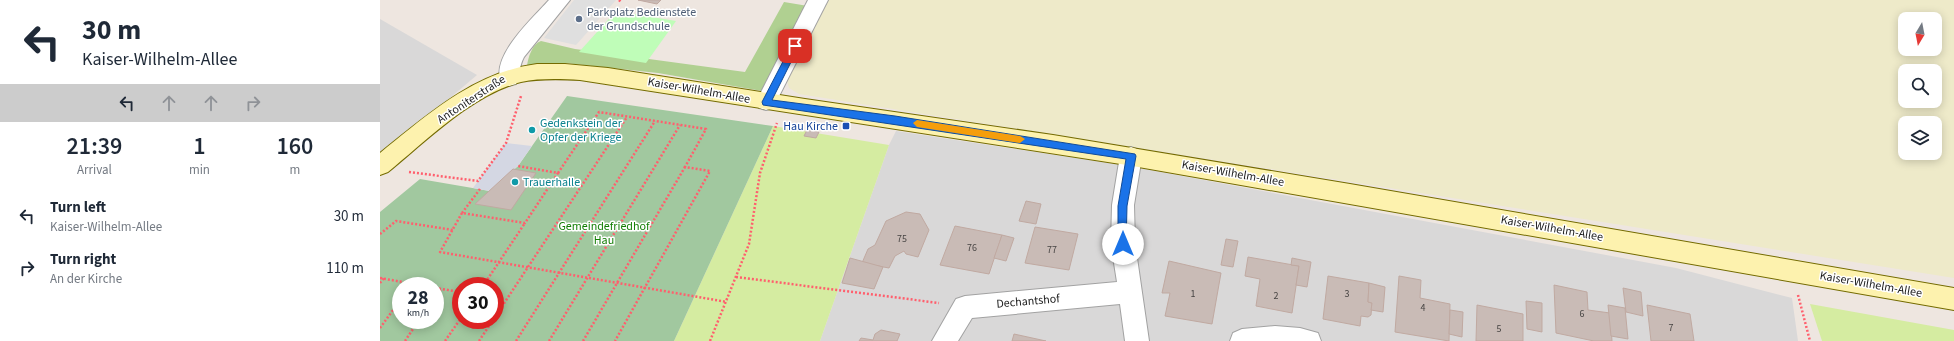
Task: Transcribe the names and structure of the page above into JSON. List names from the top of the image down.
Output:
{
  "streets": {
    "street": ["Kaiser-Wilhelm-Allee", "Antoniterstraße", "Dechantshof"]
  },
  "crossings": [
    ["Kaiser-Wilhelm-Allee", "Antoniterstraße"]
  ],
  "parks": ["Gemeindefriedhof Hau"],
  "places": {
    "other": ["Parkplatz Bedienstete der Grundschule", "Gedenkstein der Opfer der Kriege", "Trauerhalle"],
    "transit": ["Hau Kirche"]
  },
  "house_numbers": [
    "75",
    "76",
    "77",
    "1",
    "3",
    "2",
    "4",
    "6",
    "7",
    "5"
  ],
  "north": "bottom",
  "page": {
    "turn": ["30 m", "Kaiser-Wilhelm-Allee"],
    "eta": [
      "21:39",
      "Arrival",
      "1",
      "min",
      "160",
      "m"
    ],
    "list": [
      {
        "name": "Turn left",
        "note": "Kaiser-Wilhelm-Allee",
        "value": "30 m"
      },
      {
        "name": "Turn right",
        "note": "An der Kirche",
        "value": "110 m"
      }
    ],
    "speed": "28 km/h",
    "limit": "30"
  }
}
